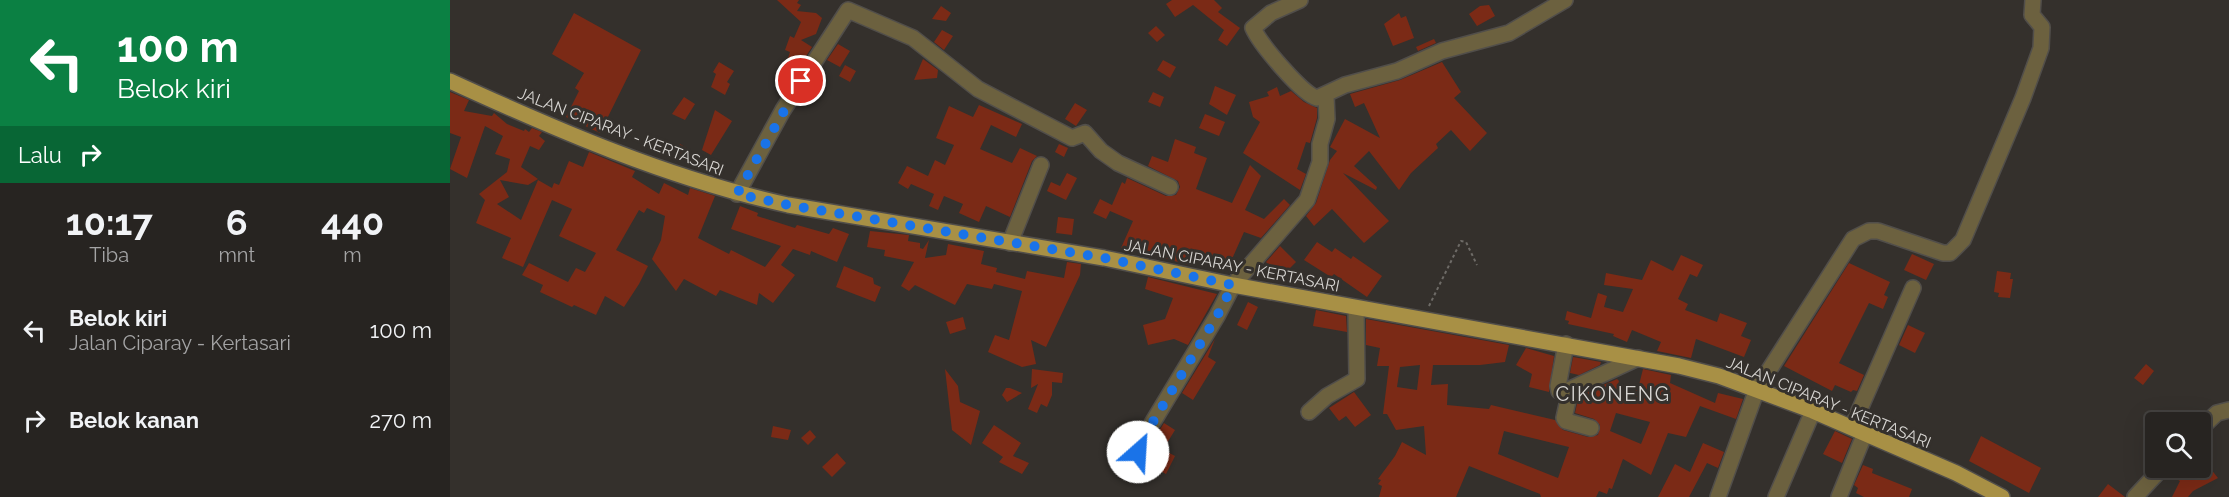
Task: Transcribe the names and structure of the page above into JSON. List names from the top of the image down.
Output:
{
  "streets": {
    "main road": ["JALAN CIPARAY - KERTASARI"]
  },
  "districts": ["CIKONENG"],
  "page": {
    "turn": ["100 m", "Belok kiri"],
    "then": "Lalu",
    "eta": [
      "10:17",
      "Tiba",
      "6",
      "mnt",
      "440",
      "m"
    ],
    "list": [
      {
        "name": "Belok kiri",
        "note": "Jalan Ciparay - Kertasari",
        "value": "100 m"
      },
      {
        "name": "Belok kanan",
        "value": "270 m"
      }
    ]
  }
}
